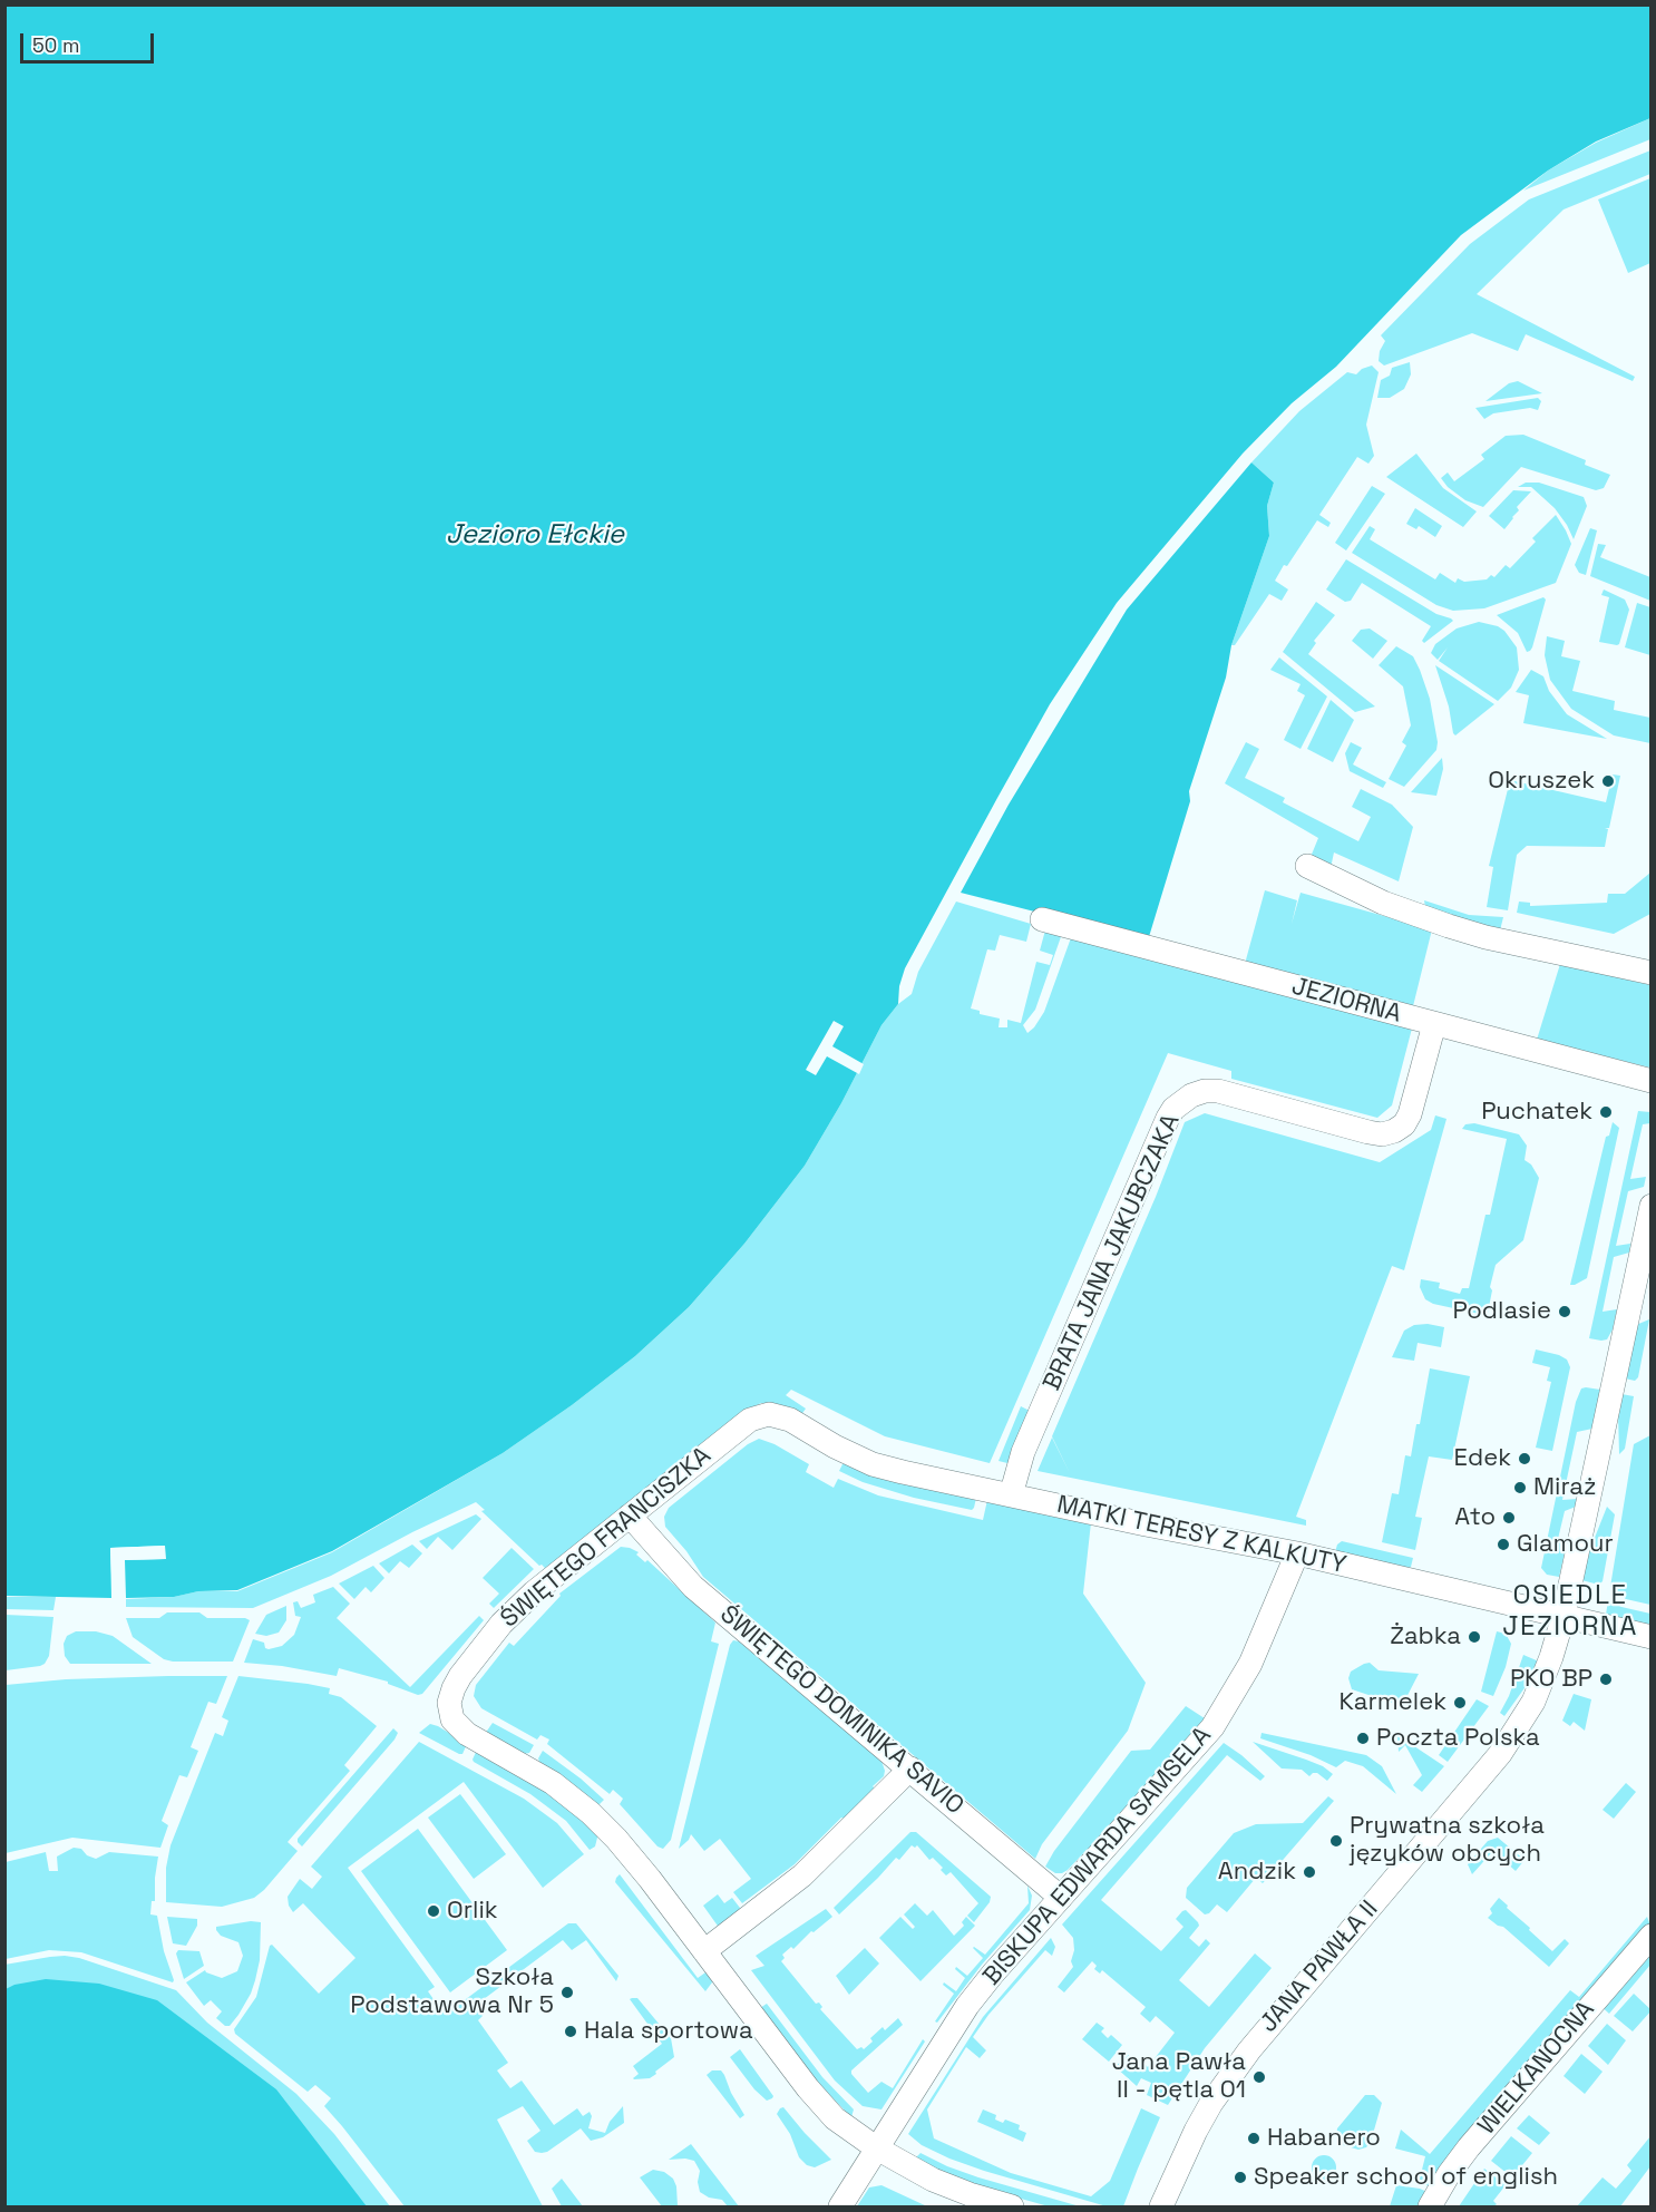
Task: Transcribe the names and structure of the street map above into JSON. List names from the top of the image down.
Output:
{
  "streets": {
    "street": [
      "JEZIORNA",
      "BRATA JANA JAKUBCZAKA",
      "MATKI TERESY Z KALKUTY",
      "ŚWIĘTEGO FRANCISZKA",
      "ŚWIĘTEGO DOMINIKA SAVIO",
      "BISKUPA EDWARDA SAMSELA",
      "JANA PAWŁA II",
      "WIELKANOCNA"
    ]
  },
  "crossings": [
    ["JEZIORNA", "BRATA JANA JAKUBCZAKA"],
    ["BRATA JANA JAKUBCZAKA", "MATKI TERESY Z KALKUTY"],
    ["MATKI TERESY Z KALKUTY", "ŚWIĘTEGO FRANCISZKA"],
    ["MATKI TERESY Z KALKUTY", "BISKUPA EDWARDA SAMSELA"],
    ["MATKI TERESY Z KALKUTY", "JANA PAWŁA II"],
    ["ŚWIĘTEGO FRANCISZKA", "ŚWIĘTEGO DOMINIKA SAVIO"],
    ["ŚWIĘTEGO DOMINIKA SAVIO", "BISKUPA EDWARDA SAMSELA"]
  ],
  "districts": ["OSIEDLE JEZIORNA"],
  "water": ["Jezioro Ełckie"],
  "places": [
    "Okruszek",
    "Puchatek",
    "Podlasie",
    "Edek",
    "Miraż",
    "Ato",
    "Glamour",
    "Żabka",
    "PKO BP",
    "Karmelek",
    "Poczta Polska",
    "Prywatna szkoła języków obcych",
    "Andzik",
    "Orlik",
    "Szkoła Podstawowa Nr 5",
    "Hala sportowa",
    "Jana Pawła II - pętla 01",
    "Habanero",
    "Speaker school of english"
  ],
  "scale_bar": "50 m"
}
